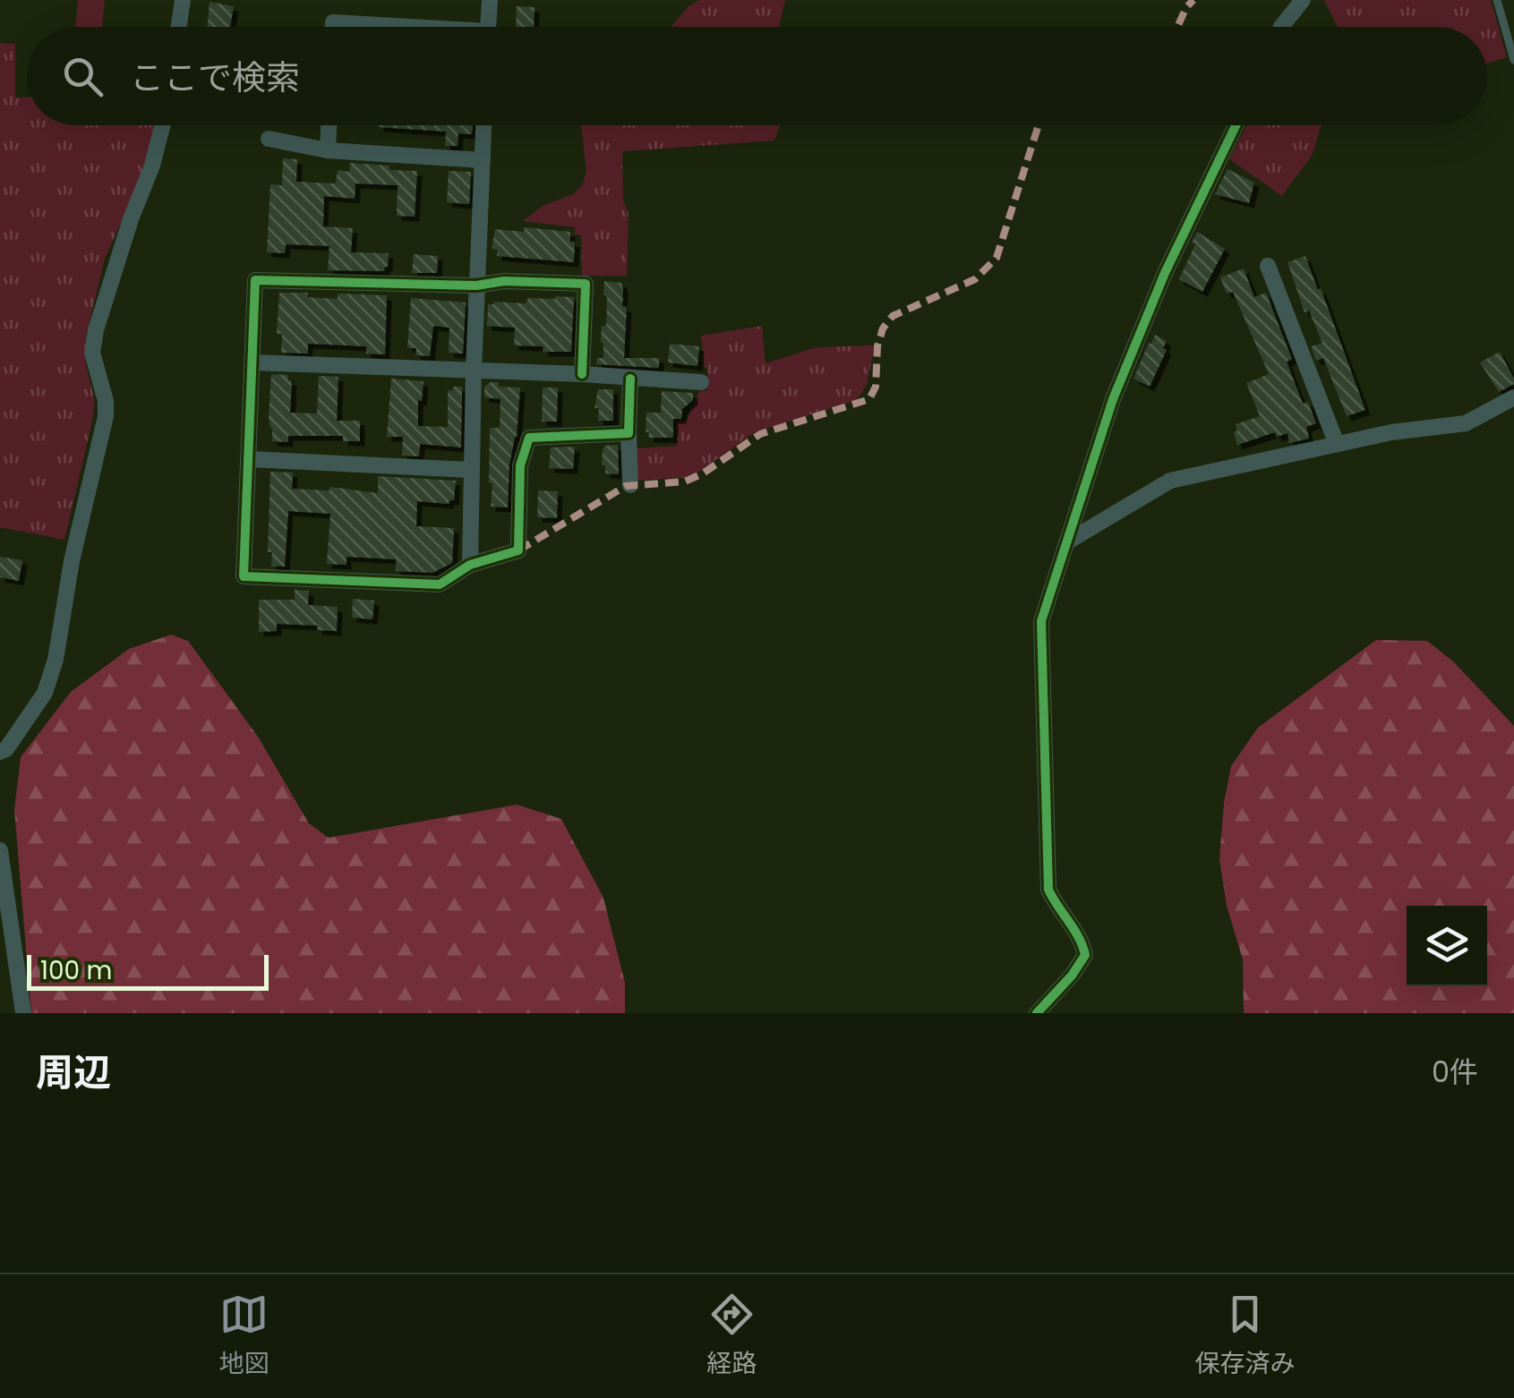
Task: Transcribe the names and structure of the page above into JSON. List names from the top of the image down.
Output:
{
  "scale_bar": "100 m",
  "page": {
    "search": "ここで検索",
    "scale": "100 m",
    "heading": ["周辺", "0件"],
    "nav": ["地図", "経路", "保存済み"]
  }
}
